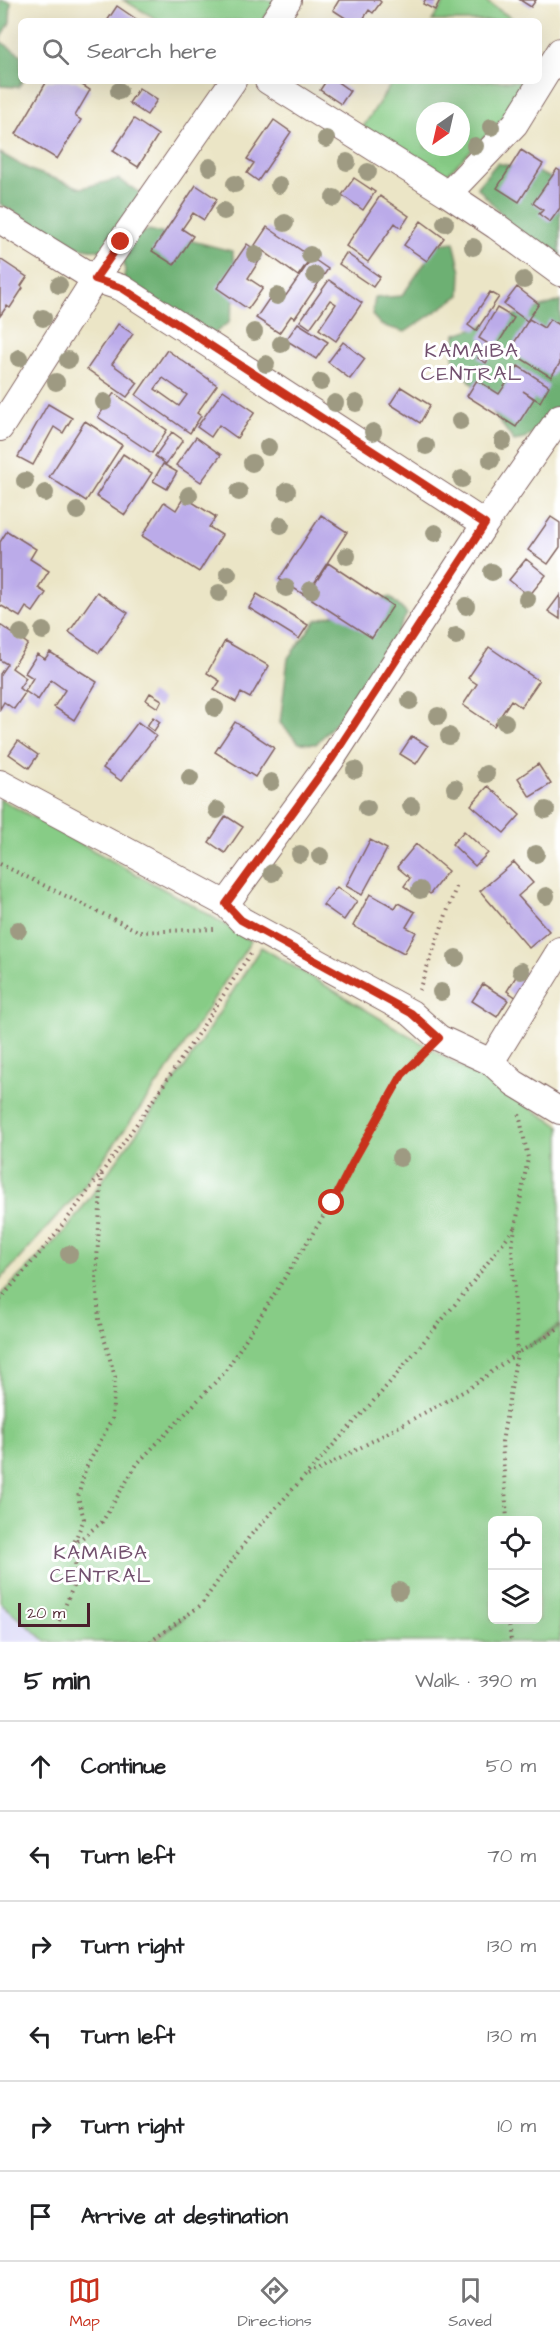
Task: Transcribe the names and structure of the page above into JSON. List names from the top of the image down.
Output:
{
  "districts": ["KAMAIBA CENTRAL", "KAMAIBA CENTRAL"],
  "scale_bar": "20 m",
  "north": "bottom left",
  "page": {
    "search": "Search here",
    "scale": "20 m",
    "heading": ["5 min", "Walk · 390 m"],
    "list": [
      ["Continue", "50 m"],
      ["Turn left", "70 m"],
      ["Turn right", "130 m"],
      ["Turn left", "130 m"],
      ["Turn right", "10 m"],
      "Arrive at destination"
    ],
    "nav": ["Map", "Directions", "Saved"]
  }
}
